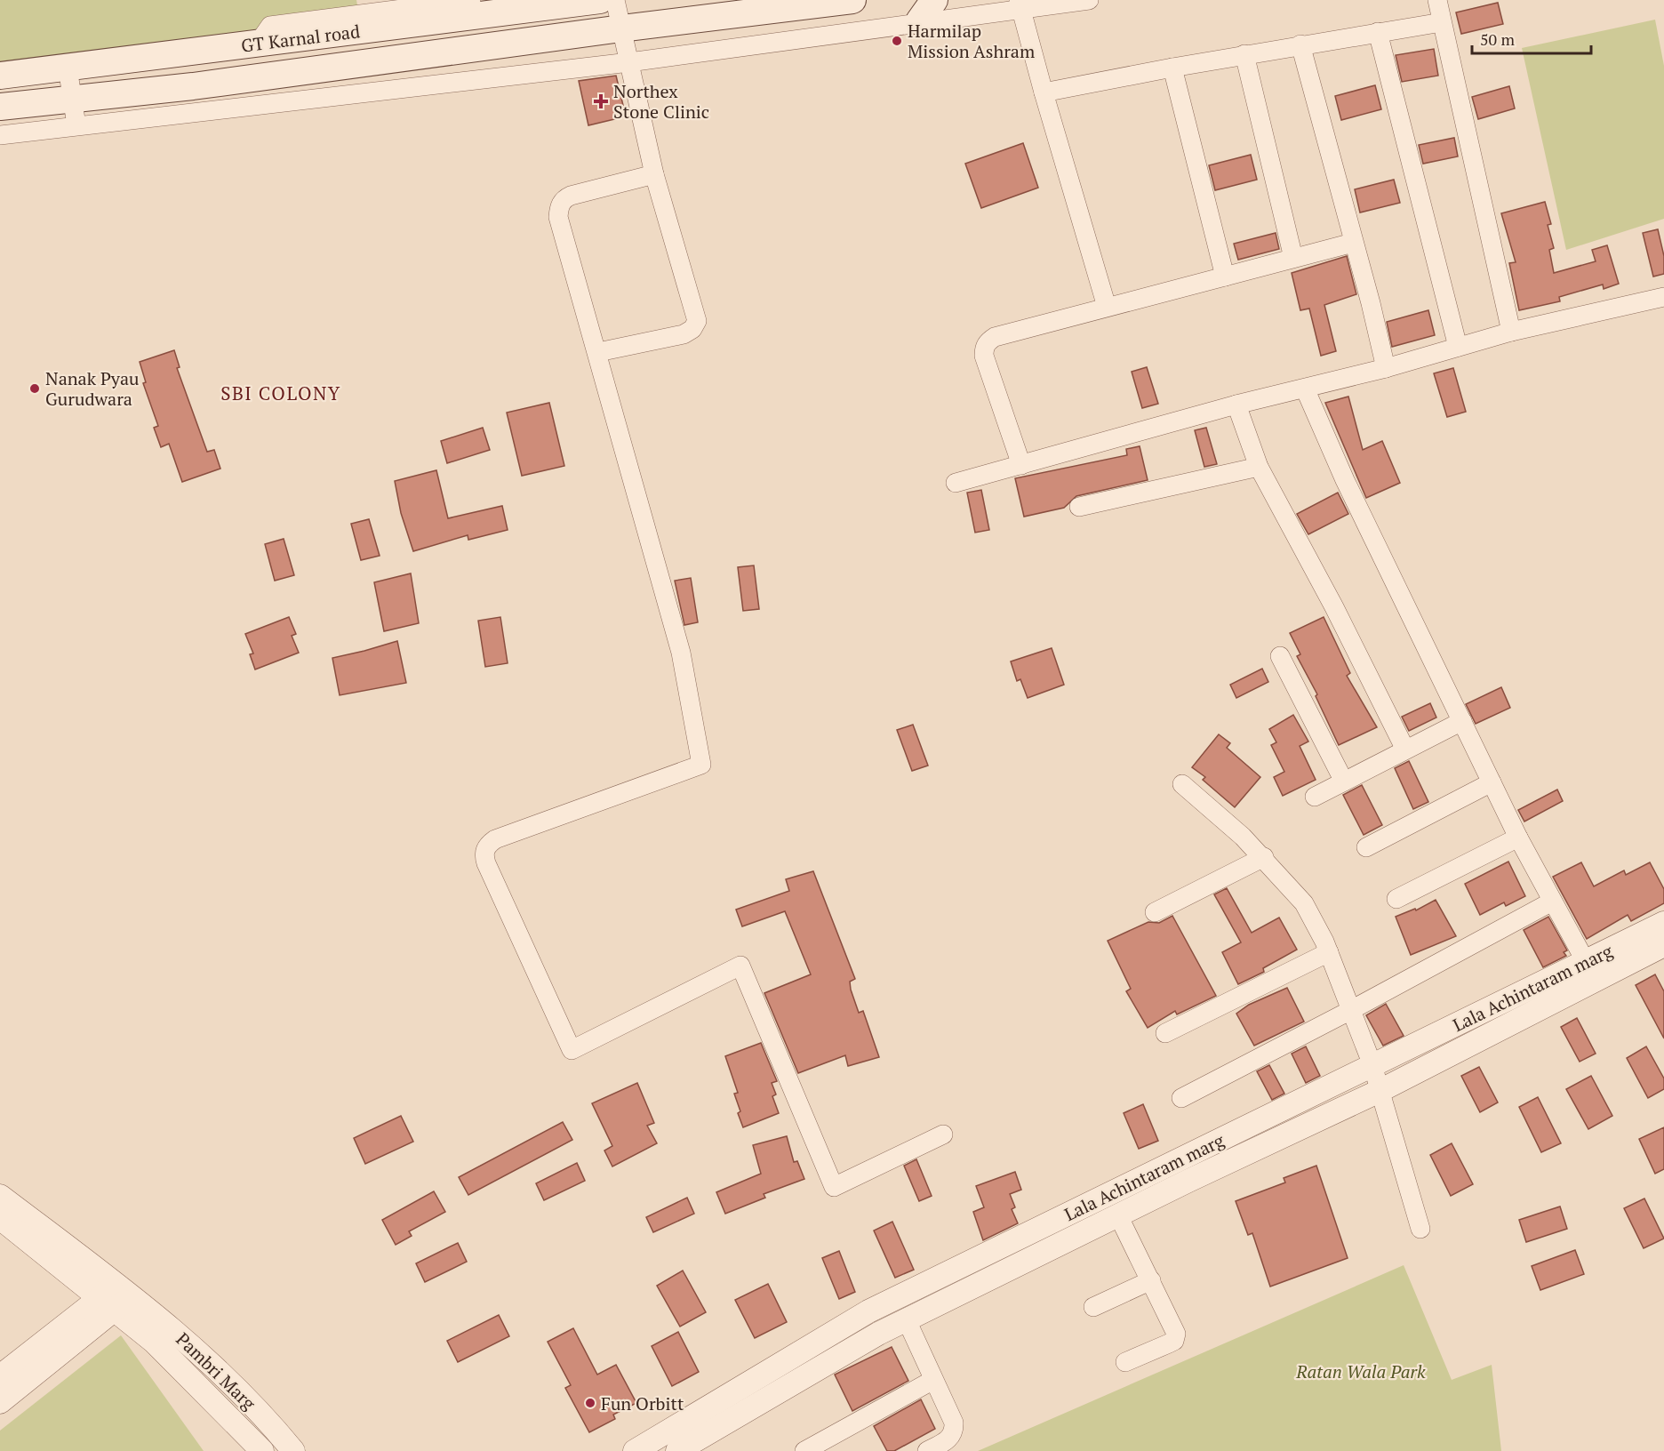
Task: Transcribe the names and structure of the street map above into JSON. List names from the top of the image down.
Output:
{
  "streets": {
    "main road": ["GT Karnal road"],
    "street": ["Lala Achintaram marg", "Pambri Marg"]
  },
  "districts": ["SBI COLONY"],
  "parks": ["Ratan Wala Park"],
  "places": {
    "other": ["Harmilap Mission Ashram", "Nanak Pyau Gurudwara", "Fun Orbitt"],
    "health": ["Northex Stone Clinic"]
  },
  "scale_bar": "50 m"
}
